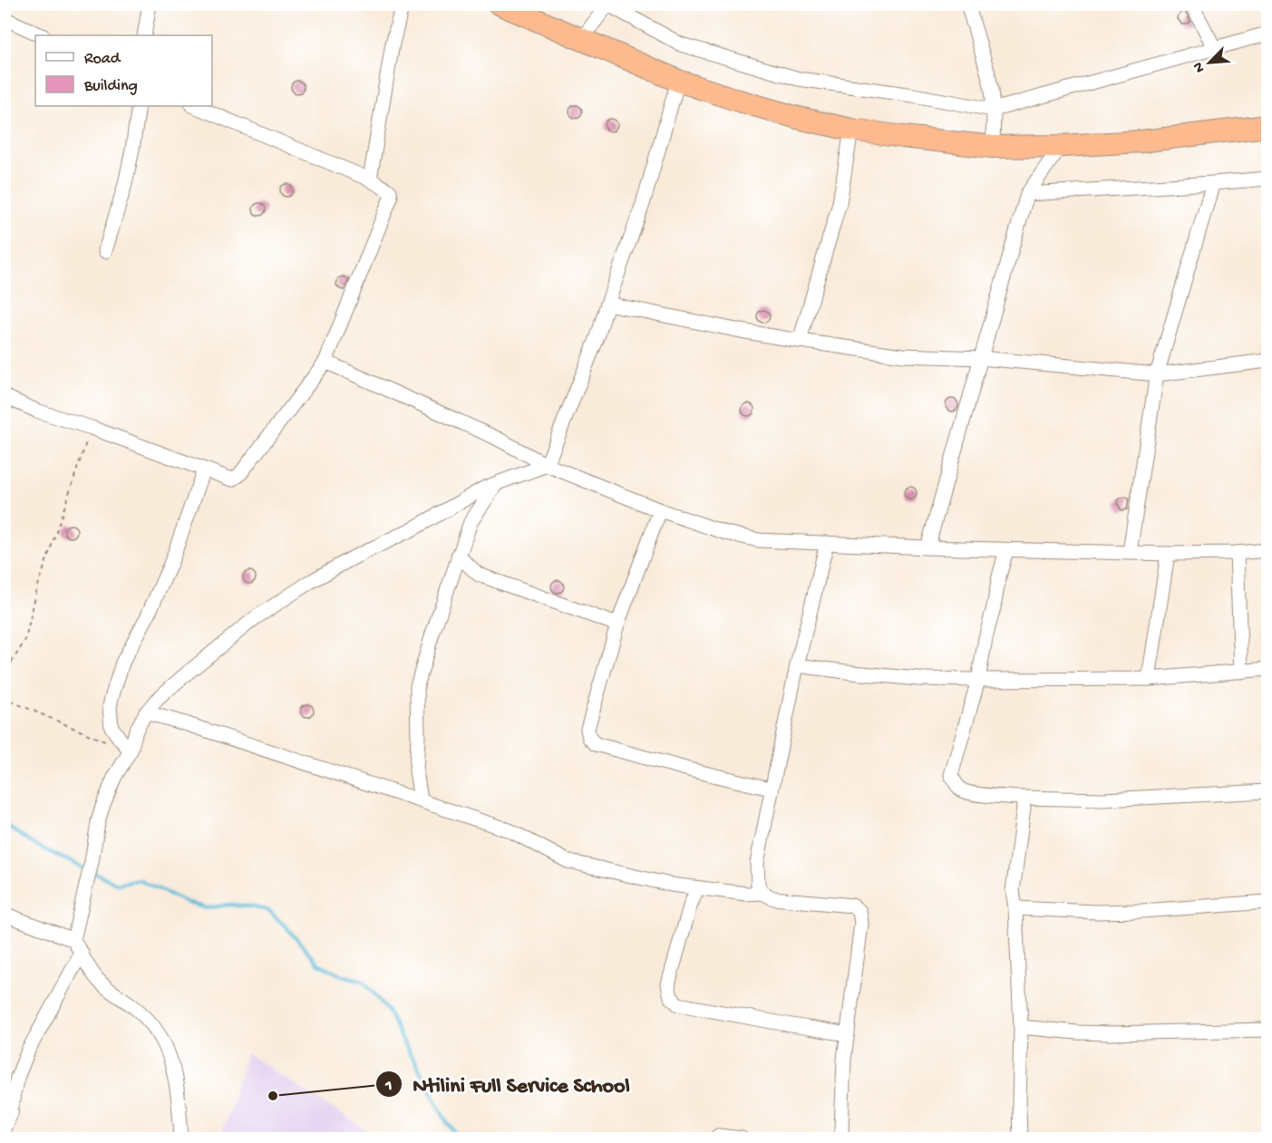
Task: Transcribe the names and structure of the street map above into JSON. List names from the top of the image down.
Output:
{
  "places": ["Ntilini Full Service School"],
  "legend": ["Road", "Building"],
  "north": "bottom left"
}
